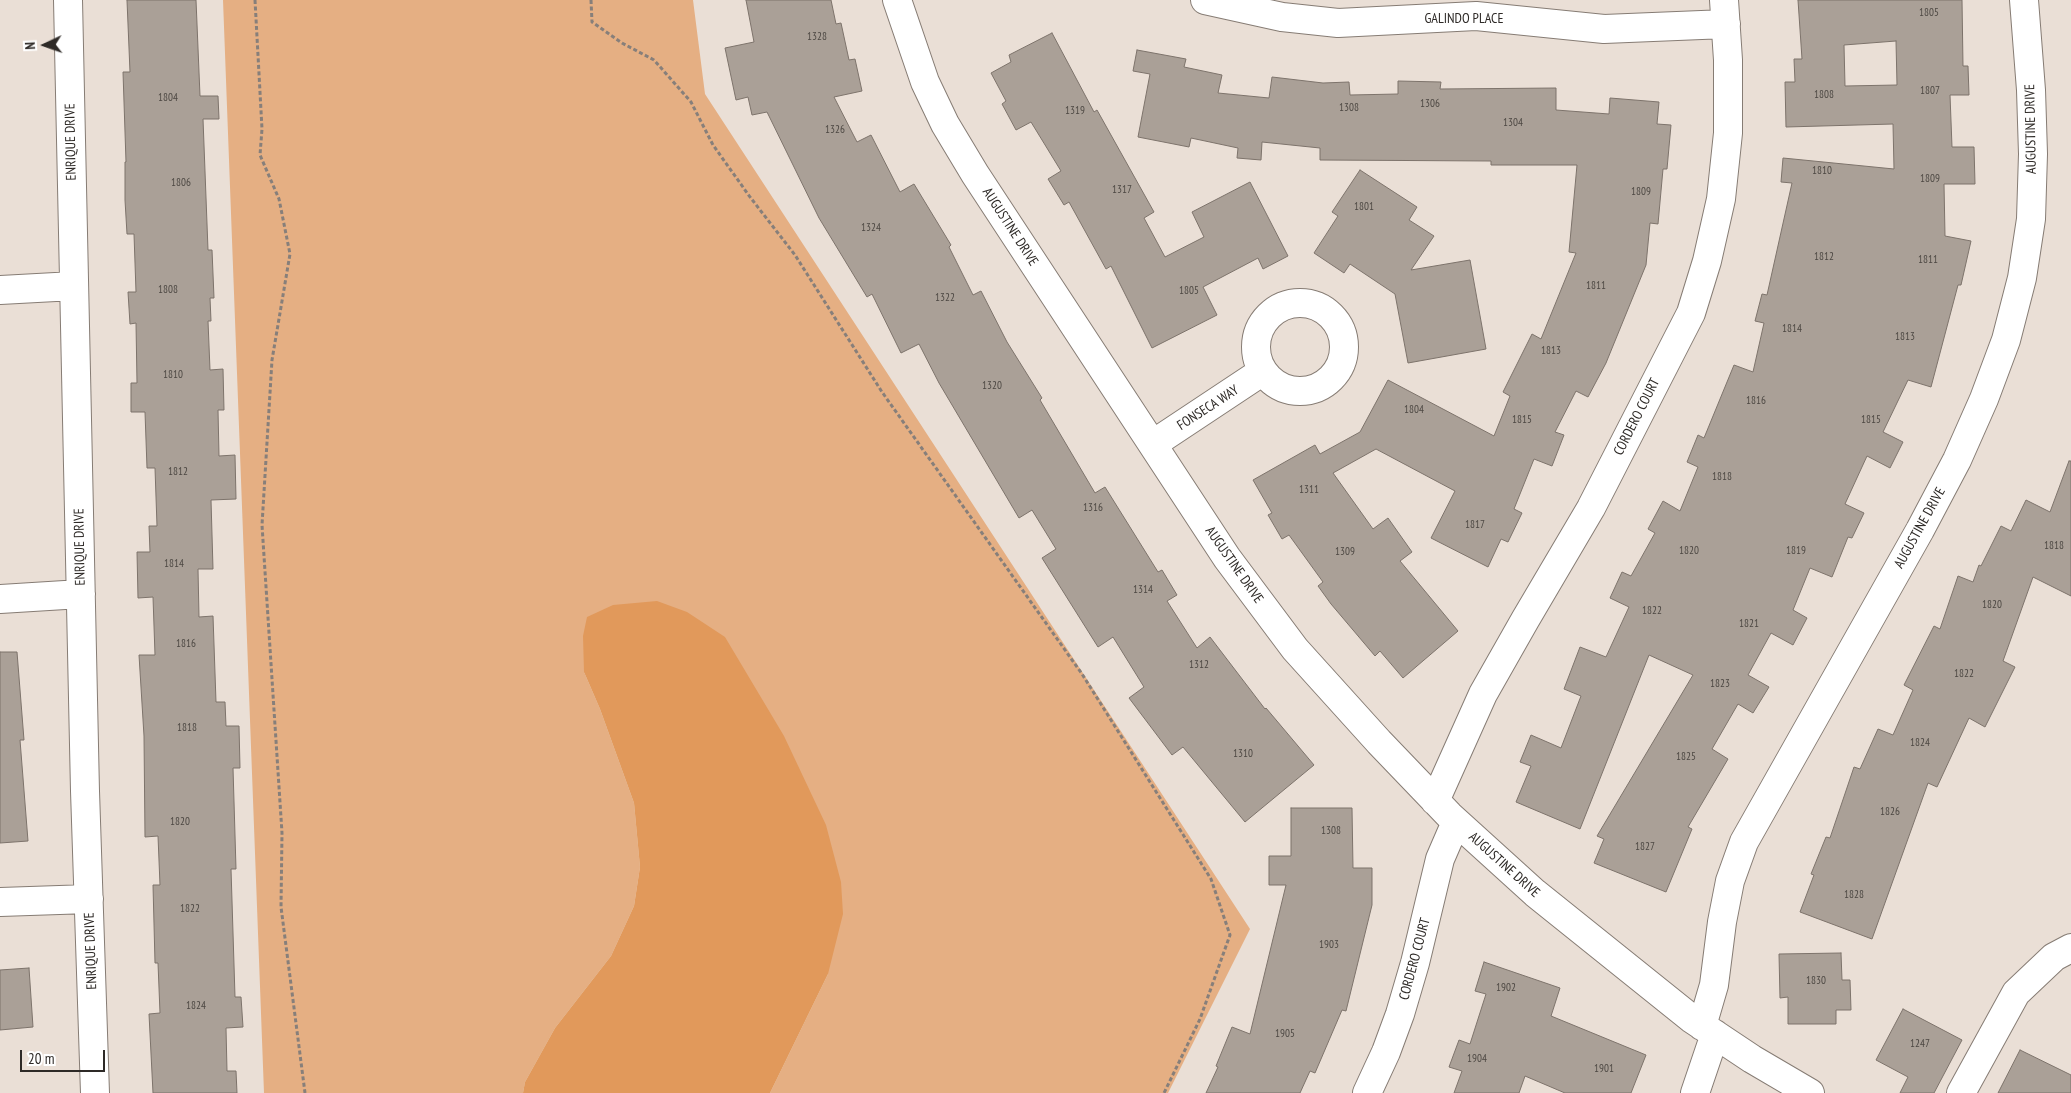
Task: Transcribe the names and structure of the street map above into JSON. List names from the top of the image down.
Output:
{
  "streets": {
    "street": [
      "GALINDO PLACE",
      "AUGUSTINE DRIVE",
      "ENRIQUE DRIVE",
      "FONSECA WAY",
      "CORDERO COURT"
    ]
  },
  "crossings": [
    ["GALINDO PLACE", "CORDERO COURT"],
    ["AUGUSTINE DRIVE", "FONSECA WAY"],
    ["AUGUSTINE DRIVE", "CORDERO COURT"]
  ],
  "house_numbers": [
    "1805",
    "1328",
    "1807",
    "1808",
    "1804",
    "1306",
    "1308",
    "1319",
    "1304",
    "1326",
    "1810",
    "1809",
    "1806",
    "1317",
    "1809",
    "1801",
    "1324",
    "1812",
    "1811",
    "1811",
    "1808",
    "1805",
    "1322",
    "1814",
    "1813",
    "1813",
    "1810",
    "1320",
    "1816",
    "1804",
    "1815",
    "1815",
    "1812",
    "1818",
    "1311",
    "1316",
    "1817",
    "1818",
    "1820",
    "1819",
    "1309",
    "1814",
    "1314",
    "1820",
    "1822",
    "1821",
    "1816",
    "1312",
    "1822",
    "1823",
    "1818",
    "1824",
    "1310",
    "1825",
    "1826",
    "1820",
    "1308",
    "1827",
    "1828",
    "1822",
    "1903",
    "1830",
    "1902",
    "1824",
    "1905",
    "1247",
    "1904",
    "1901"
  ],
  "scale_bar": "20 m",
  "north": "left"
}
